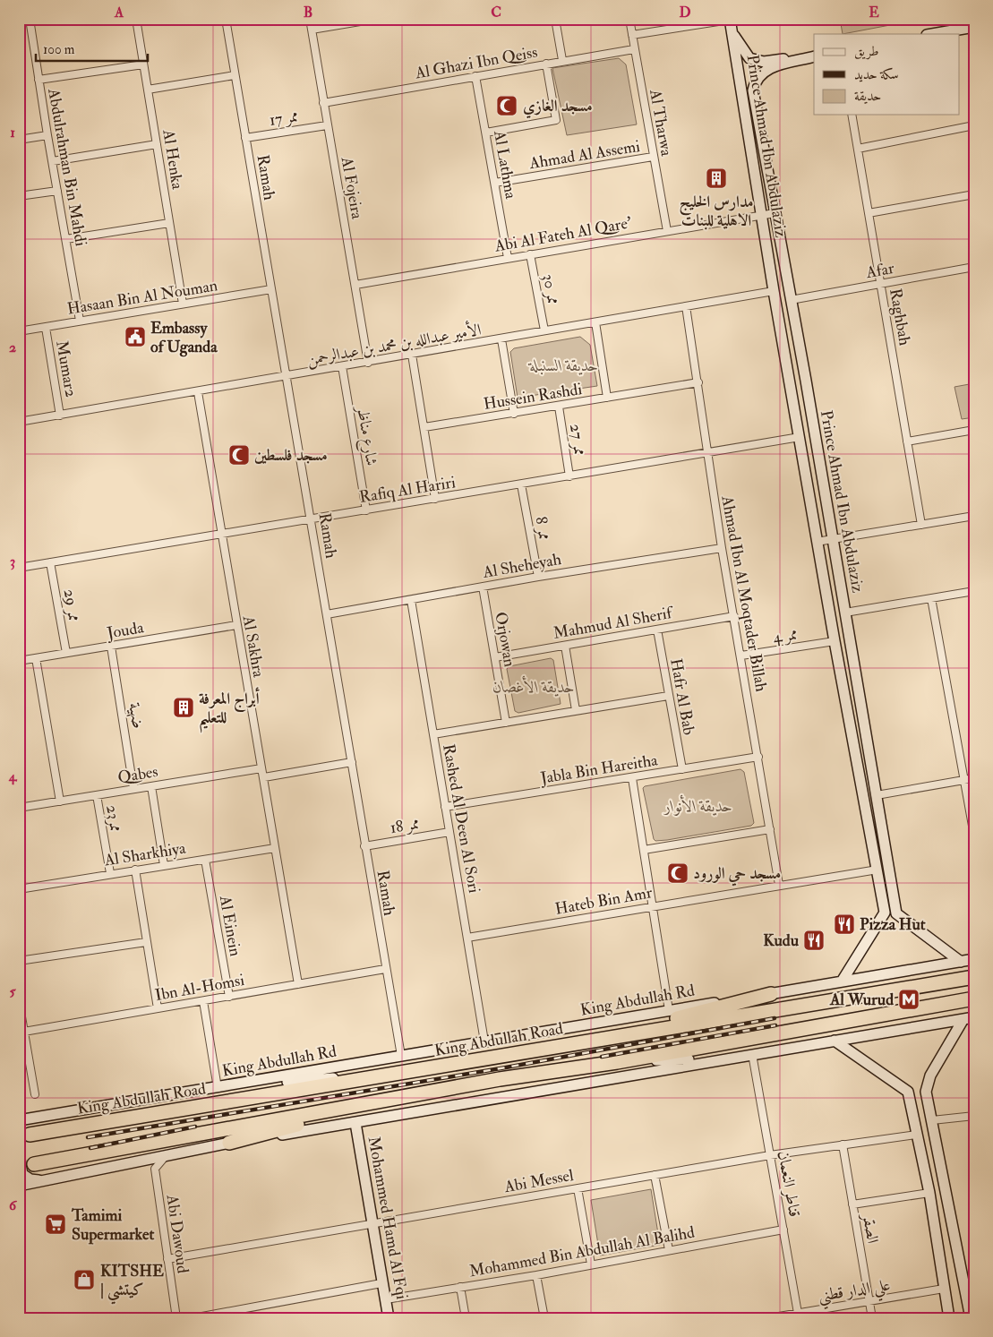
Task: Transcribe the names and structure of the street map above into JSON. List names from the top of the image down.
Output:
{
  "streets": {
    "highway": ["King Abdullah Road"],
    "street": [
      "Al Ghazi Ibn Qeiss",
      "ممر 17",
      "Al Tharwa",
      "Prince Ahmad Ibn Abdulaziz",
      "Ahmad Al Assemi",
      "Al Henka",
      "Al Lathma",
      "Abdulrahman Bin Mahdi",
      "Ramah",
      "Al Fojeira",
      "Abi Al Fateh Al Qare'",
      "Afar",
      "ممر 30",
      "Hasaan Bin Al Nouman",
      "Raghbah",
      "الأمير عبدالله بن محمد بن عبدالرحمن",
      "Mumar2",
      "Hussein Rashdi",
      "شارع مناظر",
      "ممر 27",
      "Rafiq Al Hariri",
      "ممر 8",
      "Al Sheheyah",
      "Ahmad Ibn Al Moqtader Billah",
      "ممر 29",
      "Mahmud Al Sherif",
      "Jouda",
      "ممر 4",
      "Orjowan",
      "Al Sakhra",
      "Hafr Al Bab",
      "ضهية",
      "Jabla Bin Hareitha",
      "Qabes",
      "ممر23",
      "Rashed Al Deen Al Sori",
      "ممر 18",
      "Al Sharkhiya",
      "Hateb Bin Amr",
      "Al Einein",
      "Ibn Al-Homsi",
      "King Abdullah Rd",
      "Abi Messel",
      "قناطر النعمان",
      "Mohammed Hamd Al Fqi",
      "الصقر",
      "Abi Dawoud",
      "Mohammed Bin Abdullah Al Balihd",
      "علي الدار قطني"
    ]
  },
  "crossings": [
    ["Al Ghazi Ibn Qeiss", "Al Tharwa"],
    ["Al Ghazi Ibn Qeiss", "Al Lathma"],
    ["Al Ghazi Ibn Qeiss", "Al Fojeira"],
    ["ممر 17", "Ramah"],
    ["ممر 17", "Al Fojeira"],
    ["Al Tharwa", "Ahmad Al Assemi"],
    ["Al Tharwa", "Abi Al Fateh Al Qare'"],
    ["Prince Ahmad Ibn Abdulaziz", "Abi Al Fateh Al Qare'"],
    ["Prince Ahmad Ibn Abdulaziz", "Afar"],
    ["Prince Ahmad Ibn Abdulaziz", "الأمير عبدالله بن محمد بن عبدالرحمن"],
    ["Prince Ahmad Ibn Abdulaziz", "Rafiq Al Hariri"],
    ["Prince Ahmad Ibn Abdulaziz", "ممر 4"],
    ["Prince Ahmad Ibn Abdulaziz", "Hateb Bin Amr"],
    ["Prince Ahmad Ibn Abdulaziz", "King Abdullah Rd"],
    ["Ahmad Al Assemi", "Al Lathma"],
    ["Al Henka", "Hasaan Bin Al Nouman"],
    ["Al Lathma", "Abi Al Fateh Al Qare'"],
    ["Abdulrahman Bin Mahdi", "Hasaan Bin Al Nouman"],
    ["Ramah", "Hasaan Bin Al Nouman"],
    ["Ramah", "الأمير عبدالله بن محمد بن عبدالرحمن"],
    ["Ramah", "Rafiq Al Hariri"],
    ["Ramah", "Al Sheheyah"],
    ["Ramah", "ممر 18"],
    ["Ramah", "Ibn Al-Homsi"],
    ["Ramah", "King Abdullah Rd"],
    ["Al Fojeira", "Abi Al Fateh Al Qare'"],
    ["Al Fojeira", "الأمير عبدالله بن محمد بن عبدالرحمن"],
    ["Abi Al Fateh Al Qare'", "ممر 30"],
    ["Afar", "Raghbah"],
    ["ممر 30", "الأمير عبدالله بن محمد بن عبدالرحمن"],
    ["Hasaan Bin Al Nouman", "Mumar2"],
    ["الأمير عبدالله بن محمد بن عبدالرحمن", "Mumar2"],
    ["الأمير عبدالله بن محمد بن عبدالرحمن", "شارع مناظر"],
    ["الأمير عبدالله بن محمد بن عبدالرحمن", "Ahmad Ibn Al Moqtader Billah"],
    ["الأمير عبدالله بن محمد بن عبدالرحمن", "Al Sakhra"],
    ["Hussein Rashdi", "ممر 27"],
    ["Hussein Rashdi", "Ahmad Ibn Al Moqtader Billah"],
    ["شارع مناظر", "Rafiq Al Hariri"],
    ["ممر 27", "Rafiq Al Hariri"],
    ["Rafiq Al Hariri", "ممر 8"],
    ["Rafiq Al Hariri", "Ahmad Ibn Al Moqtader Billah"],
    ["Rafiq Al Hariri", "ممر 29"],
    ["Rafiq Al Hariri", "Al Sakhra"],
    ["ممر 8", "Al Sheheyah"],
    ["Al Sheheyah", "Ahmad Ibn Al Moqtader Billah"],
    ["Al Sheheyah", "Orjowan"],
    ["Al Sheheyah", "Rashed Al Deen Al Sori"],
    ["Ahmad Ibn Al Moqtader Billah", "Mahmud Al Sherif"],
    ["Ahmad Ibn Al Moqtader Billah", "ممر 4"],
    ["Ahmad Ibn Al Moqtader Billah", "Jabla Bin Hareitha"],
    ["Ahmad Ibn Al Moqtader Billah", "Hateb Bin Amr"],
    ["ممر 29", "Jouda"],
    ["Mahmud Al Sherif", "Orjowan"],
    ["Mahmud Al Sherif", "Hafr Al Bab"],
    ["Jouda", "Al Sakhra"],
    ["Jouda", "ضهية"],
    ["Al Sakhra", "Qabes"],
    ["Al Sakhra", "Al Sharkhiya"],
    ["Al Sakhra", "Ibn Al-Homsi"],
    ["Hafr Al Bab", "Jabla Bin Hareitha"],
    ["ضهية", "Qabes"],
    ["Jabla Bin Hareitha", "Rashed Al Deen Al Sori"],
    ["Qabes", "ممر23"],
    ["ممر23", "Al Sharkhiya"],
    ["Rashed Al Deen Al Sori", "ممر 18"],
    ["Rashed Al Deen Al Sori", "Hateb Bin Amr"],
    ["Rashed Al Deen Al Sori", "King Abdullah Rd"],
    ["Al Sharkhiya", "Al Einein"],
    ["Al Einein", "Ibn Al-Homsi"],
    ["Abi Messel", "قناطر النعمان"],
    ["Abi Messel", "Mohammed Hamd Al Fqi"],
    ["Abi Messel", "الصقر"],
    ["Abi Messel", "Abi Dawoud"],
    ["قناطر النعمان", "Mohammed Bin Abdullah Al Balihd"],
    ["قناطر النعمان", "علي الدار قطني"],
    ["Mohammed Hamd Al Fqi", "Mohammed Bin Abdullah Al Balihd"],
    ["الصقر", "علي الدار قطني"]
  ],
  "parks": ["حديقة السنبلة", "حديقة الأغصان", "حديقة الأنوار"],
  "places": {
    "mosque": ["مسجد الغازي", "مسجد فلسطين", "مسجد حي الورود"],
    "building": ["مدارس الخليج الاهلية للبنات", "أبراج المعرفة للتعليم"],
    "public building": ["Embassy of Uganda"],
    "restaurant": ["Pizza Hut", "Kudu"],
    "metro station": ["Al Wurud"],
    "supermarket": ["Tamimi Supermarket"],
    "shop": ["KITSHE | كيتشي"]
  },
  "legend": ["طريق", "سكة حديد", "حديقة"],
  "scale_bar": "100 m",
  "grid": {
    "columns": [
      "A",
      "B",
      "C",
      "D",
      "E"
    ],
    "rows": [
      "1",
      "2",
      "3",
      "4",
      "5",
      "6"
    ]
  }
}
